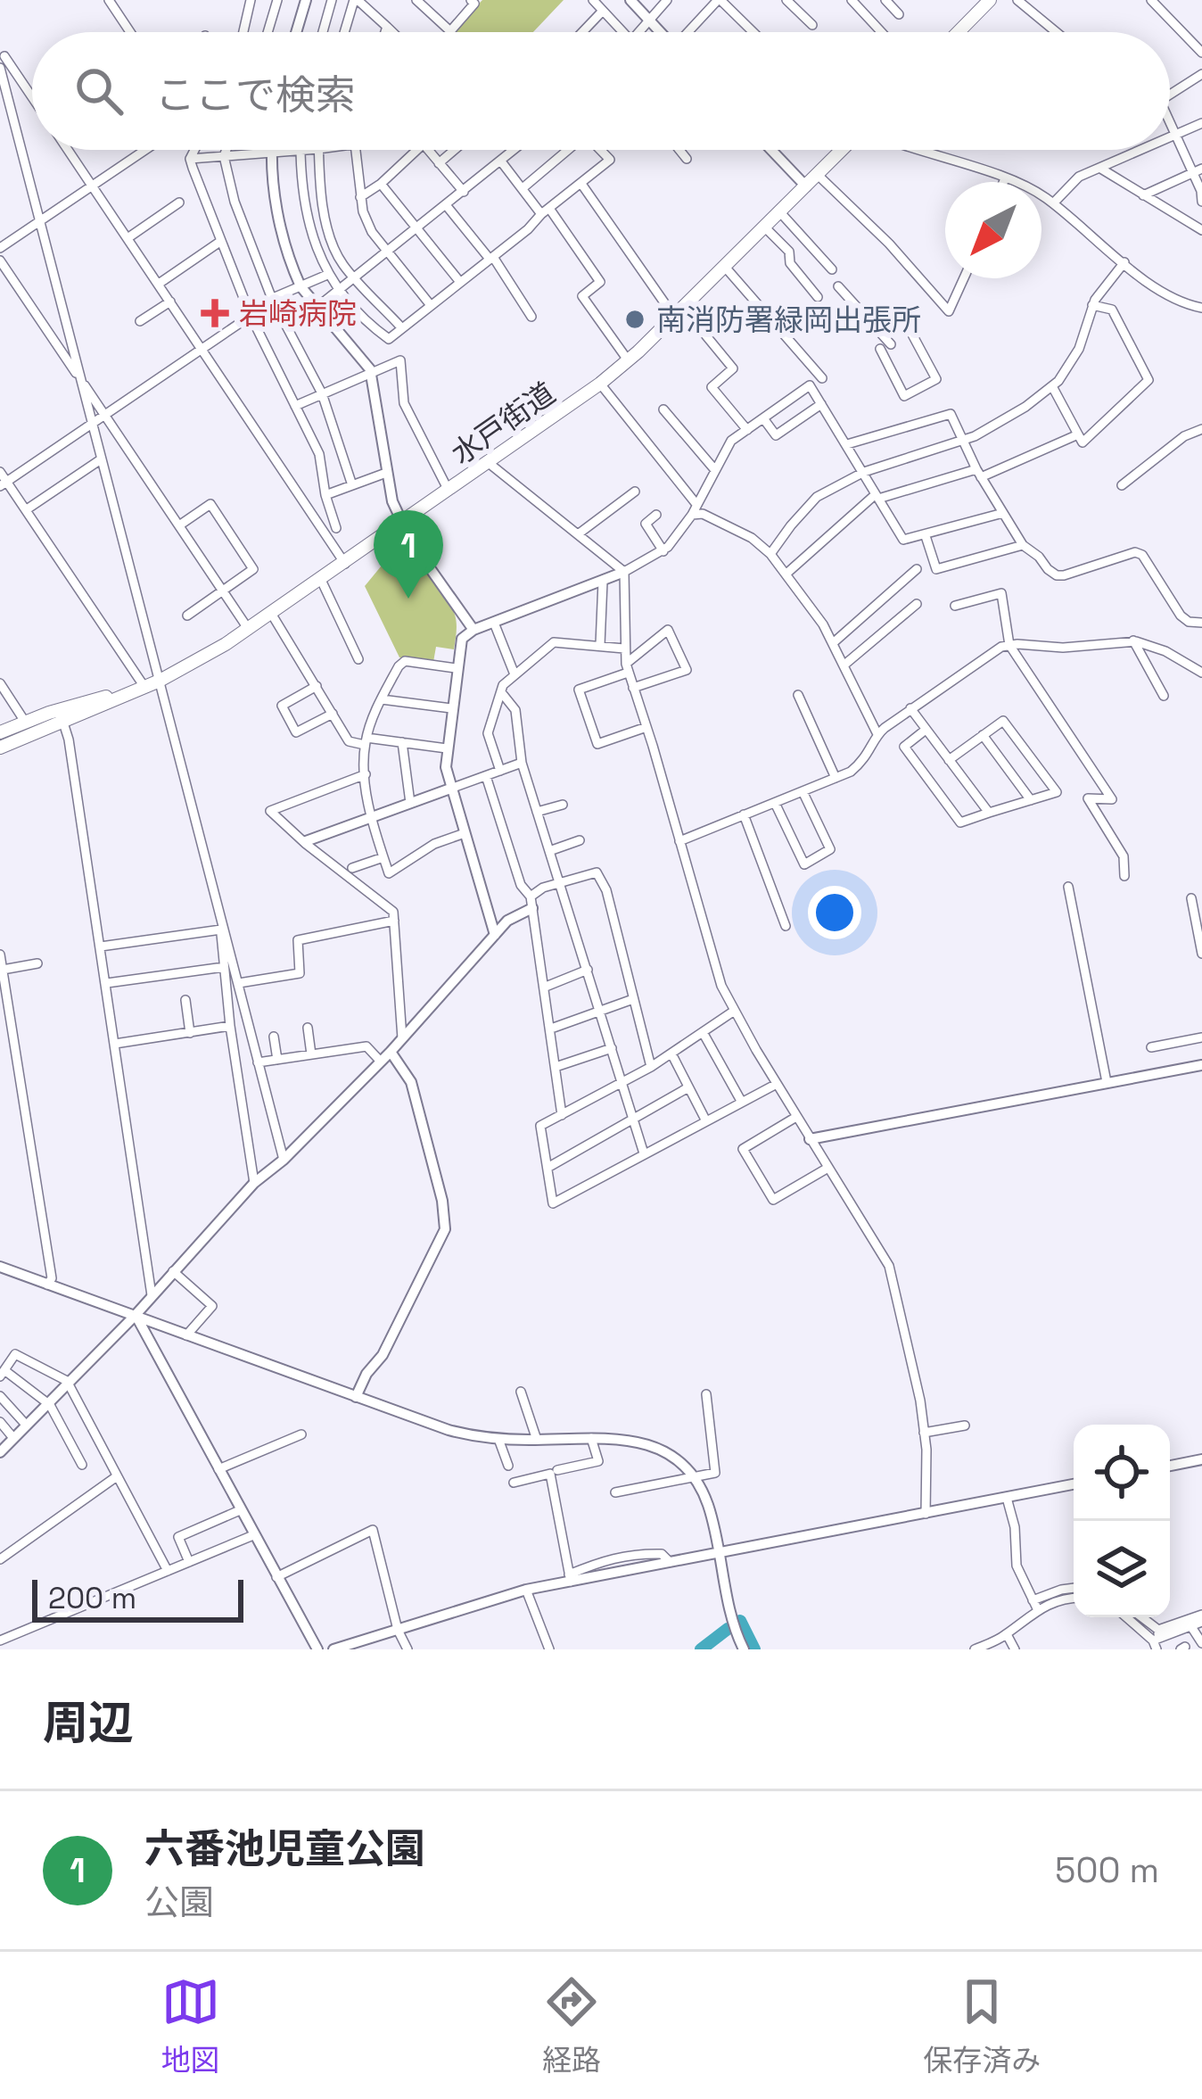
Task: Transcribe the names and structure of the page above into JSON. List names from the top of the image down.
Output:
{
  "streets": {
    "main road": ["水戸街道"]
  },
  "places": {
    "health": ["岩崎病院"],
    "other": ["南消防署緑岡出張所"]
  },
  "scale_bar": "200 m",
  "north": "bottom left",
  "page": {
    "search": "ここで検索",
    "pins": "1",
    "scale": "200 m",
    "heading": "周辺",
    "list": [
      {
        "mark": "1",
        "name": "六番池児童公園",
        "note": "公園",
        "value": "500 m"
      }
    ],
    "nav": ["地図", "経路", "保存済み"]
  }
}
